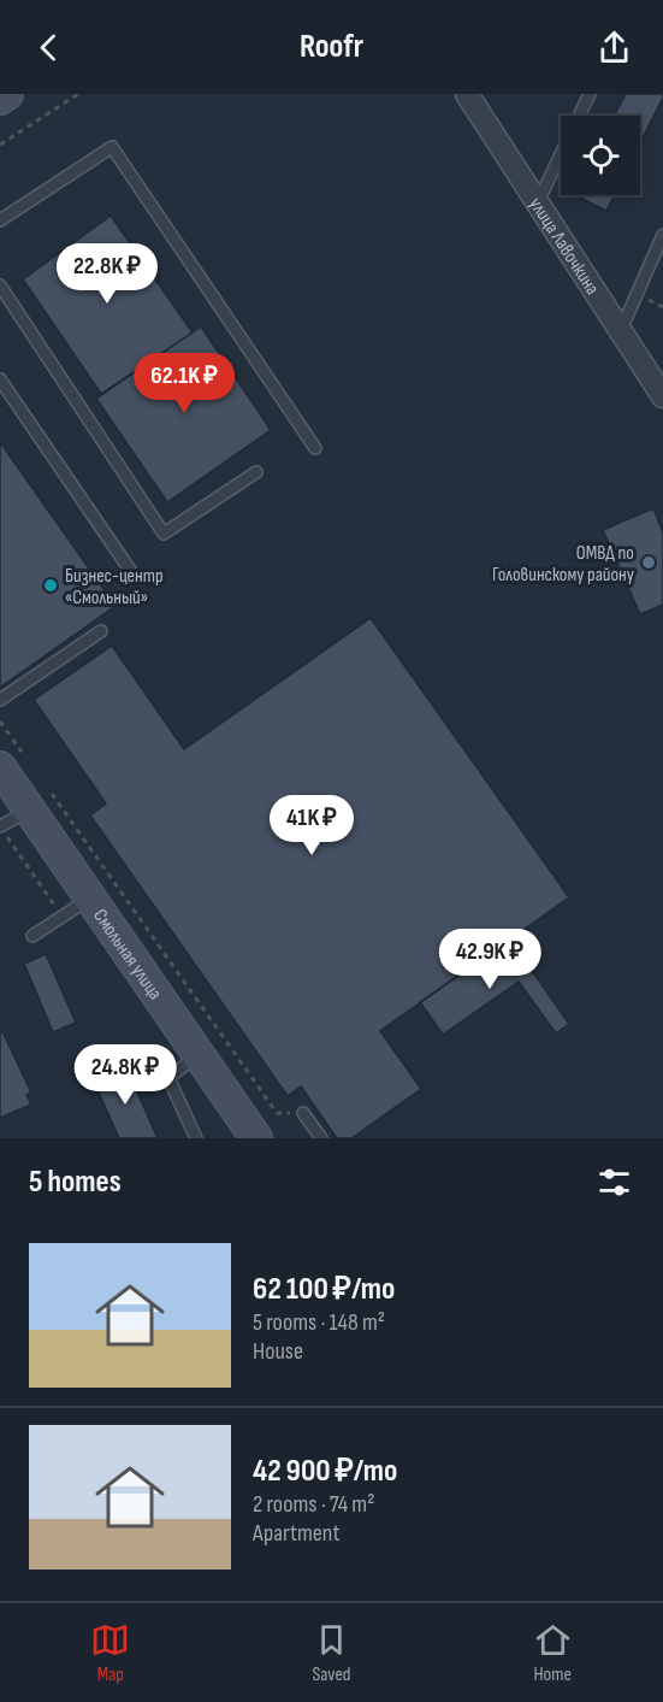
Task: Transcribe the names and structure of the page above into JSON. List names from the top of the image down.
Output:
{
  "streets": {
    "street": ["улица Лавочкина", "Смольная улица"]
  },
  "places": ["ОМВД по Головинскому району", "Бизнес-центр «Смольный»"],
  "page": {
    "header": "Roofr",
    "price": [
      "22.8K ₽",
      "62.1K ₽",
      "41K ₽",
      "42.9K ₽",
      "24.8K ₽"
    ],
    "heading": "5 homes",
    "list": [
      {
        "name": "62 100 ₽/mo",
        "note": "5 rooms · 148 m² · House"
      },
      {
        "name": "42 900 ₽/mo",
        "note": "2 rooms · 74 m² · Apartment"
      }
    ],
    "tabs": ["Map", "Saved", "Home"]
  }
}
